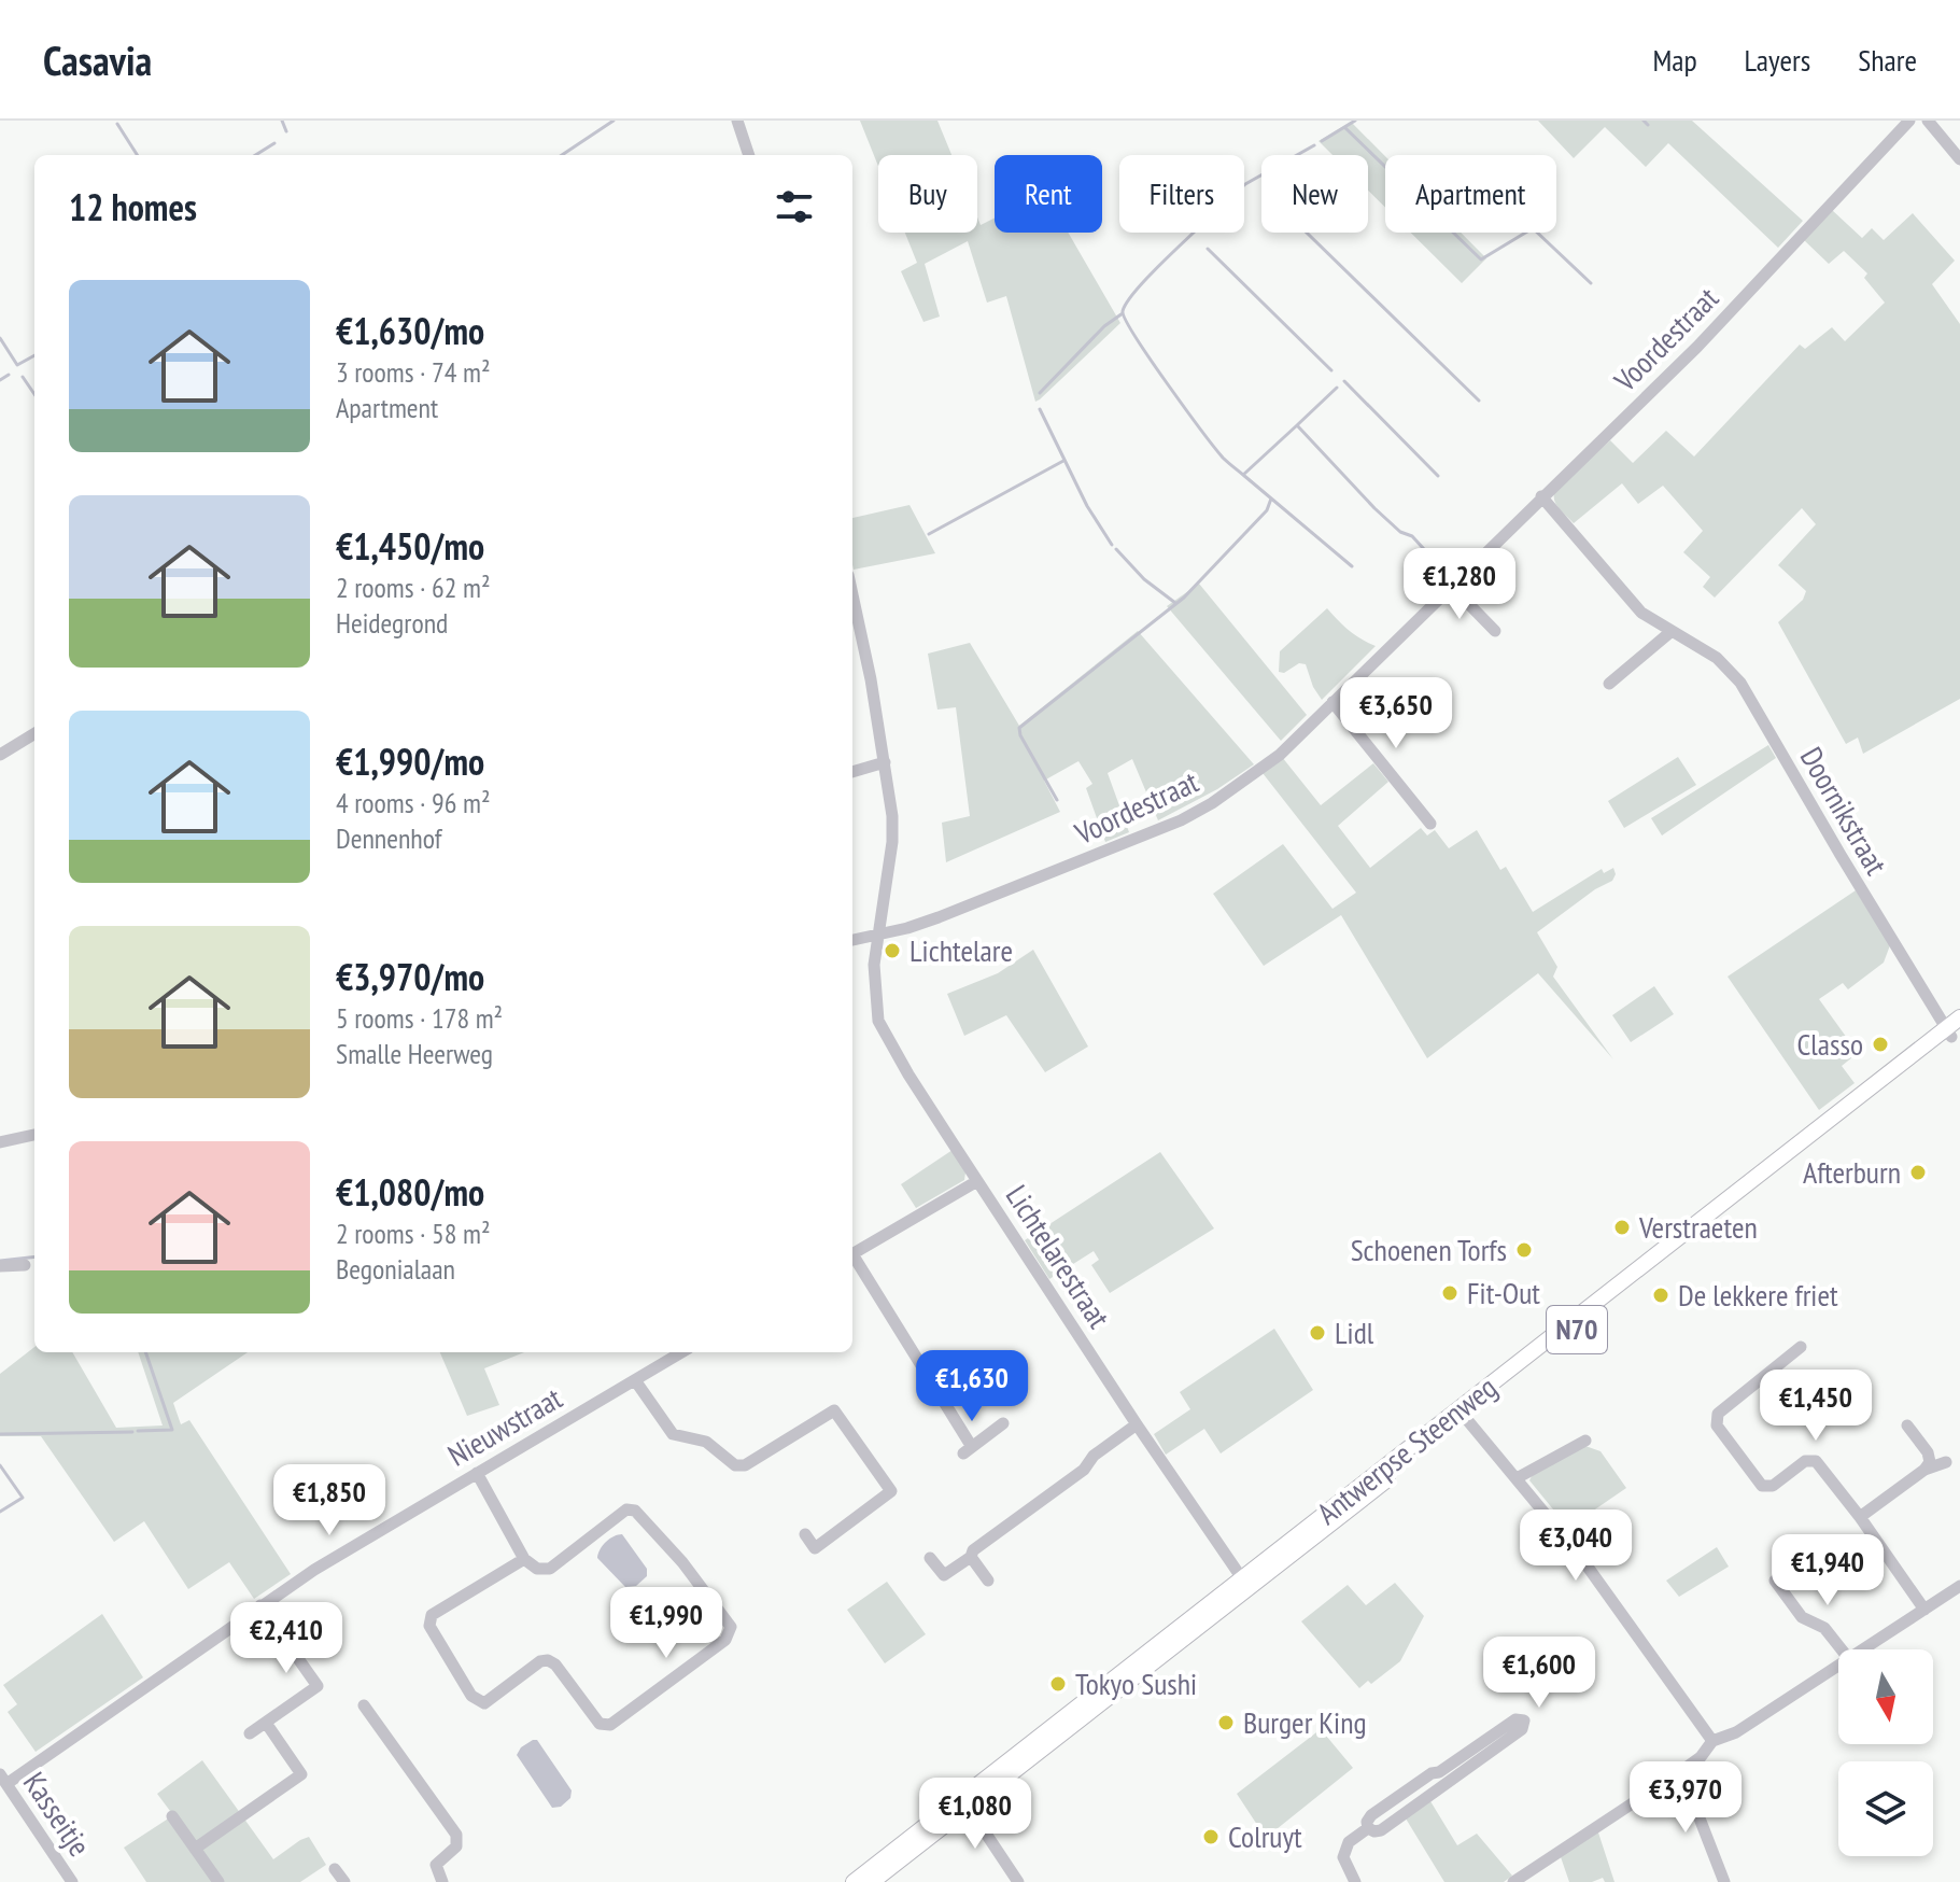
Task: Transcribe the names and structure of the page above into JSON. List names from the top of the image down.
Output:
{
  "streets": {
    "main road": ["N70", "Antwerpse Steenweg"],
    "street": [
      "Voordestraat",
      "Doornikstraat",
      "Lichtelarestraat",
      "Nieuwstraat",
      "Kasseitje"
    ]
  },
  "crossings": [
    ["Voordestraat", "Doornikstraat"],
    ["Voordestraat", "Lichtelarestraat"],
    ["Doornikstraat", "Antwerpse Steenweg"],
    ["Lichtelarestraat", "Antwerpse Steenweg"],
    ["Nieuwstraat", "Kasseitje"]
  ],
  "places": [
    "Lichtelare",
    "Classo",
    "Afterburn",
    "Verstraeten",
    "Schoenen Torfs",
    "Fit-Out",
    "De lekkere friet",
    "Lidl",
    "Tokyo Sushi",
    "Burger King",
    "Colruyt"
  ],
  "north": "bottom",
  "page": {
    "header": "Casavia",
    "nav": ["Map", "Layers", "Share"],
    "chip": [
      "Buy",
      "Rent",
      "Filters",
      "New",
      "Apartment"
    ],
    "heading": "12 homes",
    "list": [
      {
        "name": "€1,630/mo",
        "note": "3 rooms · 74 m² · Apartment"
      },
      {
        "name": "€1,450/mo",
        "note": "2 rooms · 62 m² · Heidegrond"
      },
      {
        "name": "€1,990/mo",
        "note": "4 rooms · 96 m² · Dennenhof"
      },
      {
        "name": "€3,970/mo",
        "note": "5 rooms · 178 m² · Smalle Heerweg"
      },
      {
        "name": "€1,080/mo",
        "note": "2 rooms · 58 m² · Begonialaan"
      }
    ],
    "price": [
      "€1,280",
      "€3,650",
      "€1,630",
      "€1,450",
      "€1,850",
      "€3,040",
      "€1,940",
      "€1,990",
      "€2,410",
      "€1,600",
      "€3,970",
      "€1,080"
    ]
  }
}
